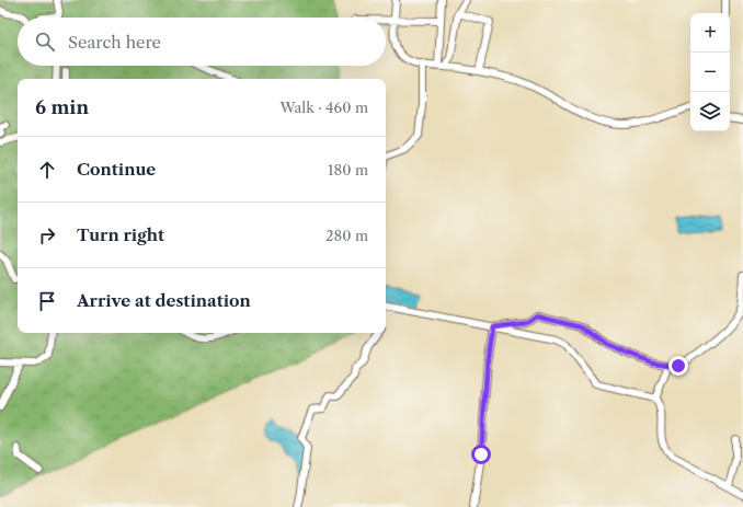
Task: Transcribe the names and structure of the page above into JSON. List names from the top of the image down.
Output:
{
  "page": {
    "map_buttons": ["+", "−"],
    "search": "Search here",
    "heading": ["6 min", "Walk · 460 m"],
    "list": [
      ["Continue", "180 m"],
      ["Turn right", "280 m"],
      "Arrive at destination"
    ]
  }
}
